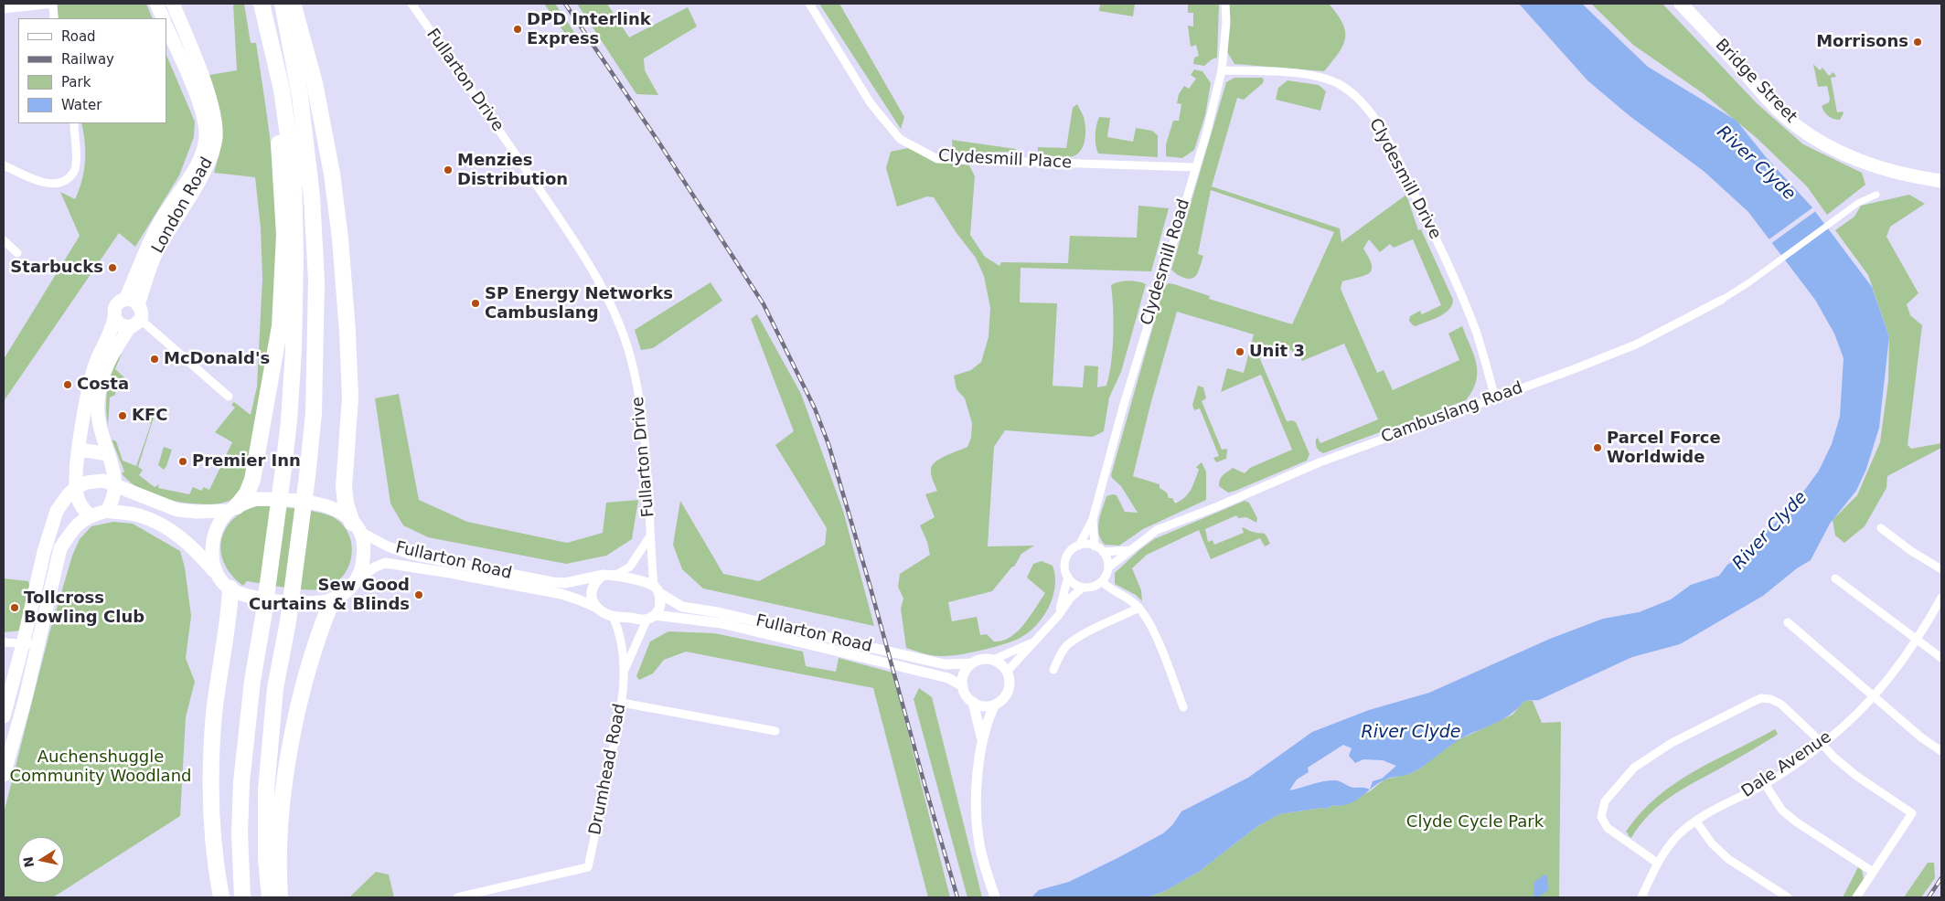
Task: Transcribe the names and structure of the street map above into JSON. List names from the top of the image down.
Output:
{
  "streets": {
    "main road": ["Bridge Street", "London Road", "Fullarton Road"],
    "street": [
      "Fullarton Drive",
      "Clydesmill Place",
      "Clydesmill Drive",
      "Clydesmill Road",
      "Cambuslang Road",
      "Dale Avenue",
      "Drumhead Road"
    ]
  },
  "crossings": [
    ["Fullarton Drive", "Fullarton Road"],
    ["Clydesmill Place", "Clydesmill Road"],
    ["Clydesmill Drive", "Clydesmill Road"],
    ["Clydesmill Drive", "Cambuslang Road"],
    ["London Road", "Fullarton Road"],
    ["Clydesmill Road", "Cambuslang Road"]
  ],
  "water": ["River Clyde"],
  "parks": ["Auchenshuggle Community Woodland", "Clyde Cycle Park"],
  "places": [
    "DPD Interlink Express",
    "Morrisons",
    "Menzies Distribution",
    "Starbucks",
    "SP Energy Networks Cambuslang",
    "Unit 3",
    "McDonald's",
    "Costa",
    "KFC",
    "Parcel Force Worldwide",
    "Premier Inn",
    "Sew Good Curtains & Blinds",
    "Tollcross Bowling Club"
  ],
  "legend": [
    "Road",
    "Railway",
    "Park",
    "Water"
  ],
  "north": "left"
}
